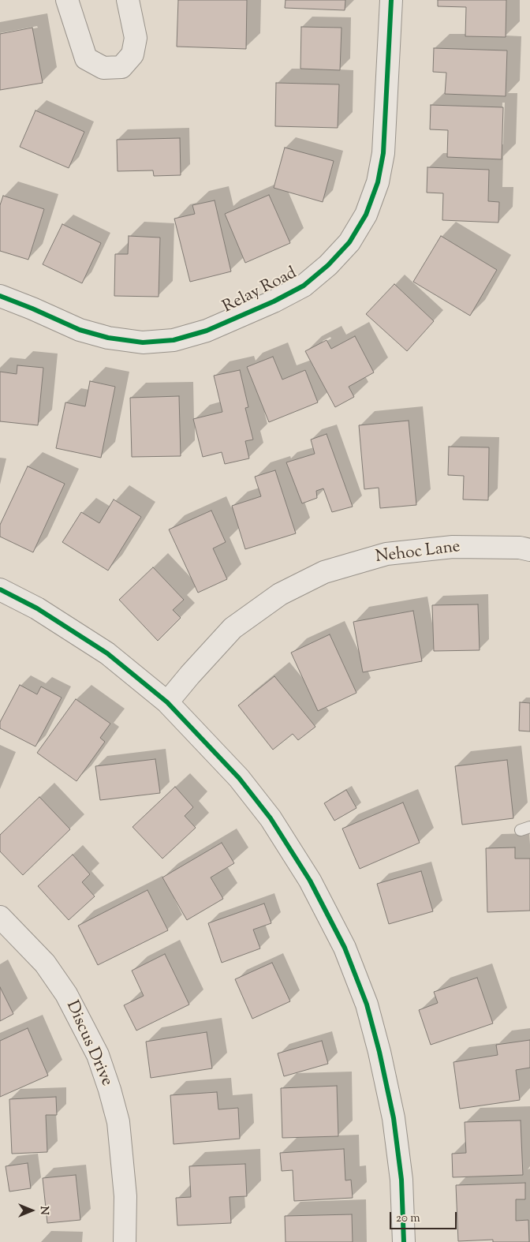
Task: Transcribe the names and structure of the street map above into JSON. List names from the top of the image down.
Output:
{
  "streets": {
    "street": ["Relay Road", "Nehoc Lane", "Discus Drive"]
  },
  "scale_bar": "20 m",
  "north": "right"
}
